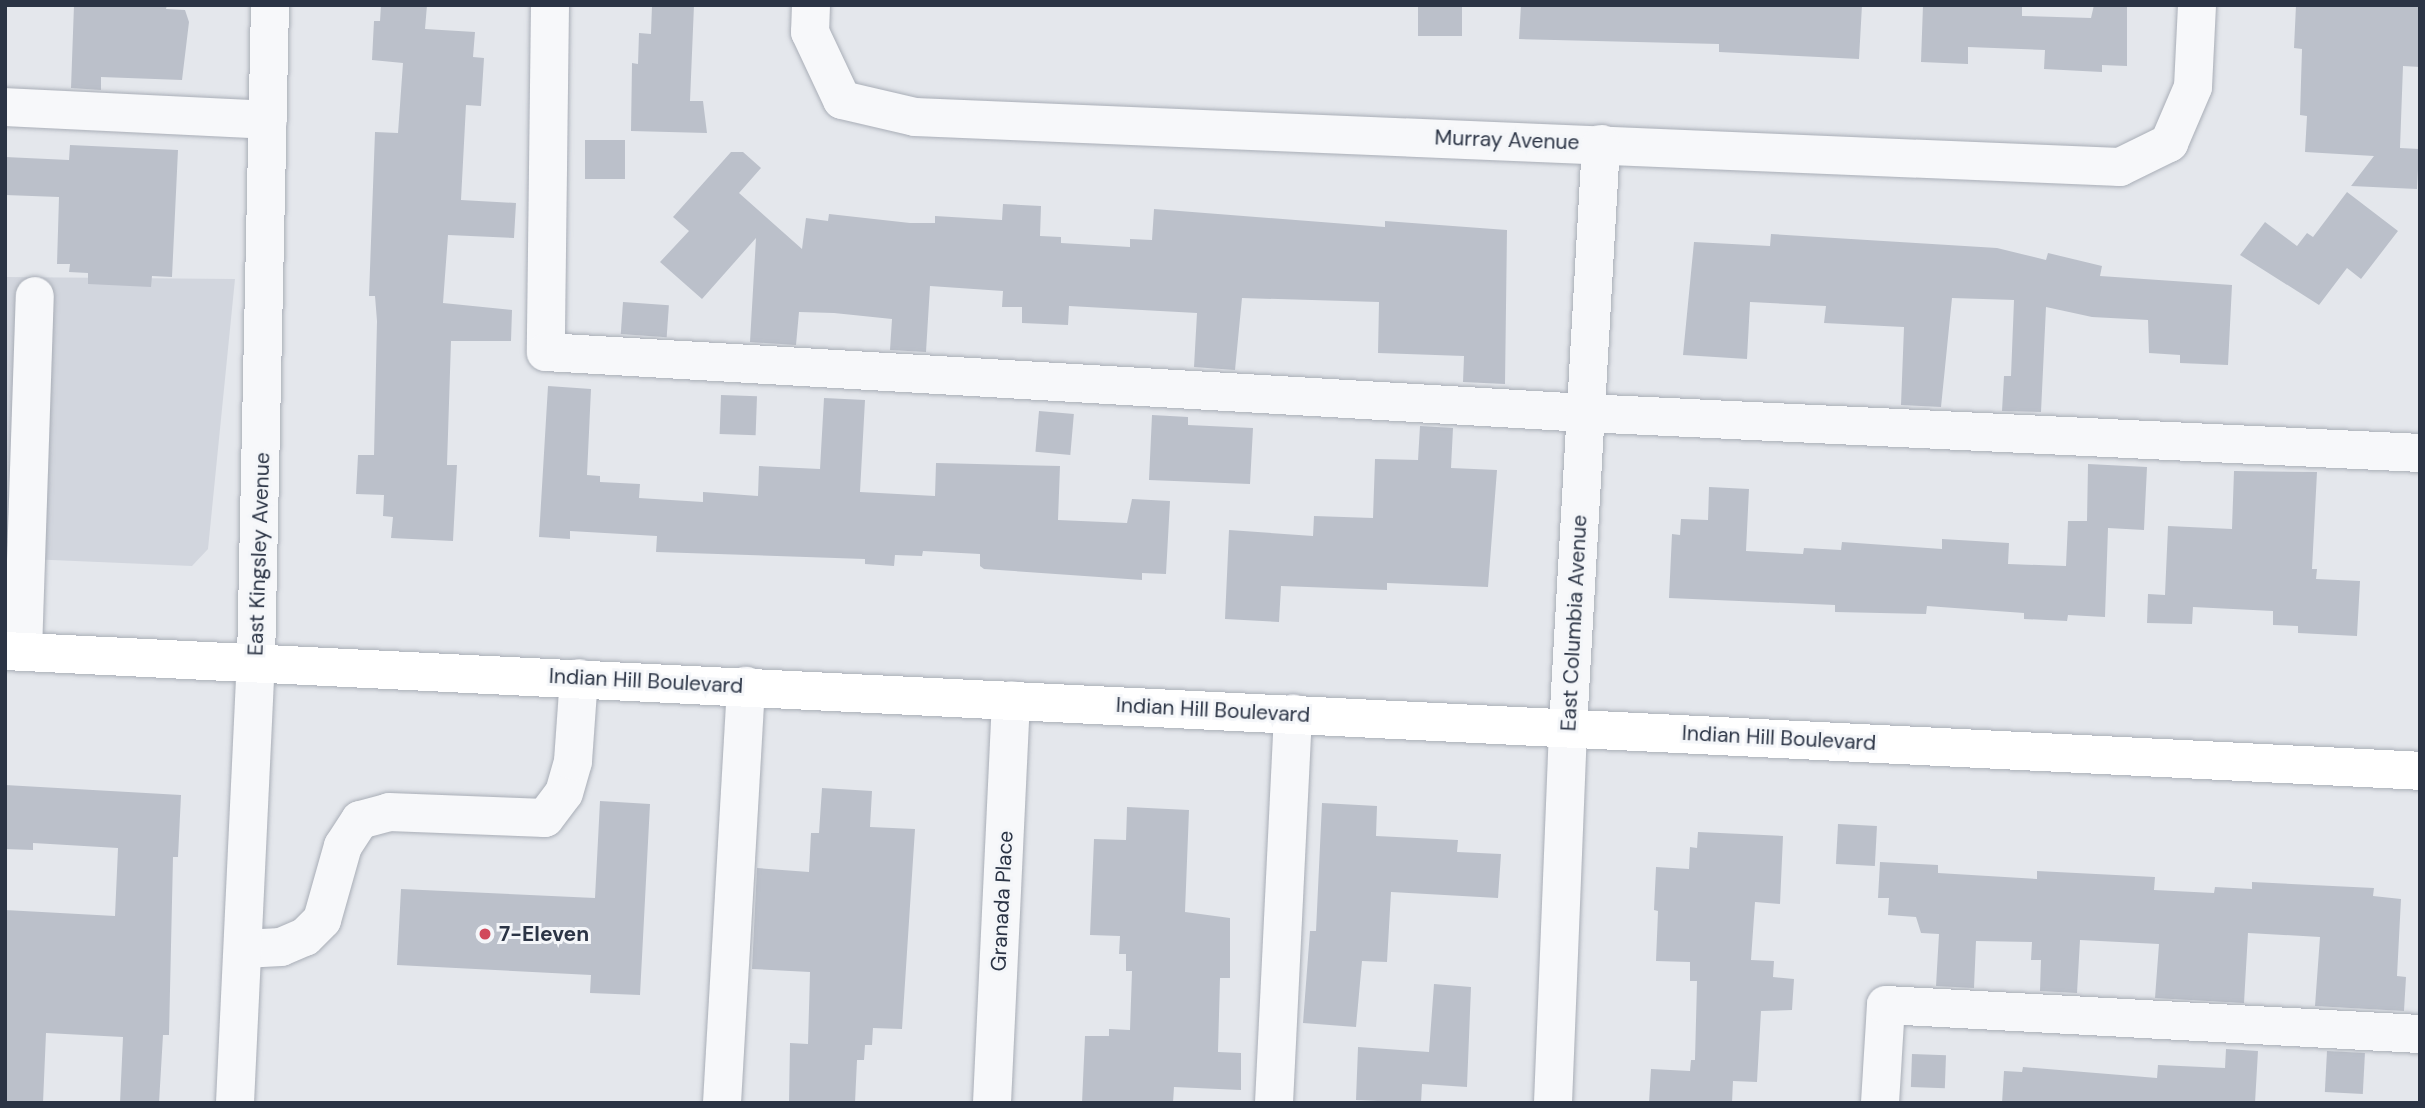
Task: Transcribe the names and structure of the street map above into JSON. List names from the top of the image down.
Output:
{
  "streets": {
    "main road": ["Indian Hill Boulevard"],
    "street": [
      "Murray Avenue",
      "East Kingsley Avenue",
      "East Columbia Avenue",
      "Granada Place"
    ]
  },
  "crossings": [
    ["Murray Avenue", "East Columbia Avenue"],
    ["East Kingsley Avenue", "Indian Hill Boulevard"],
    ["East Columbia Avenue", "Indian Hill Boulevard"],
    ["Indian Hill Boulevard", "Granada Place"]
  ],
  "places": ["7-Eleven"]
}
